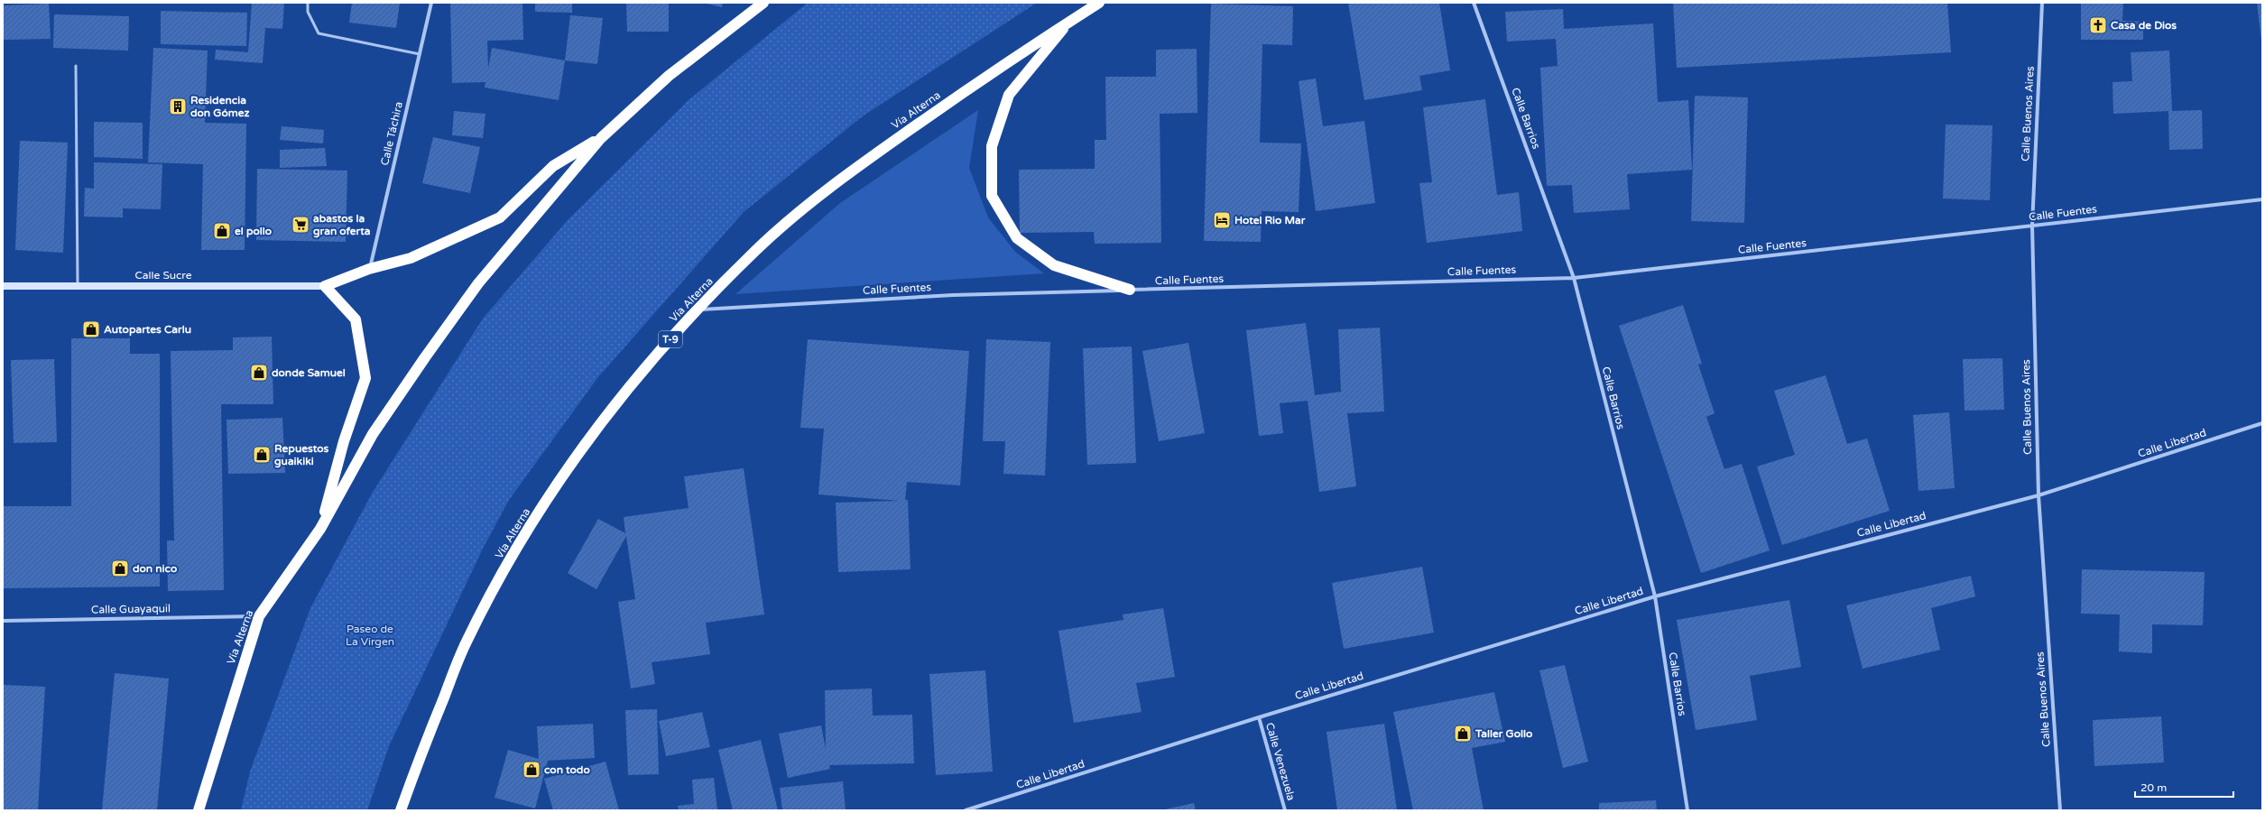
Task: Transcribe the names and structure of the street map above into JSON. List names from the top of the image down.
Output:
{
  "streets": {
    "highway": ["Vía Alterna", "T-9"],
    "street": [
      "Calle Buenos Aires",
      "Calle Barrios",
      "Calle Táchira",
      "Calle Fuentes",
      "Calle Sucre",
      "Calle Libertad",
      "Calle Guayaquil",
      "Calle Venezuela"
    ]
  },
  "crossings": [
    ["Vía Alterna", "Calle Fuentes"],
    ["Vía Alterna", "Calle Guayaquil"],
    ["Calle Buenos Aires", "Calle Fuentes"],
    ["Calle Buenos Aires", "Calle Libertad"],
    ["Calle Barrios", "Calle Fuentes"],
    ["Calle Barrios", "Calle Libertad"],
    ["Calle Libertad", "Calle Venezuela"]
  ],
  "parks": ["Paseo de La Virgen"],
  "places": {
    "church": ["Casa de Dios"],
    "building": ["Residencia don Gómez"],
    "hotel": ["Hotel Rio Mar"],
    "supermarket": ["abastos la gran oferta"],
    "shop": [
      "el pollo",
      "Autopartes Carlu",
      "donde Samuel",
      "Repuestos guaikiki",
      "don nico",
      "Taller Gollo",
      "con todo"
    ]
  },
  "scale_bar": "20 m"
}
